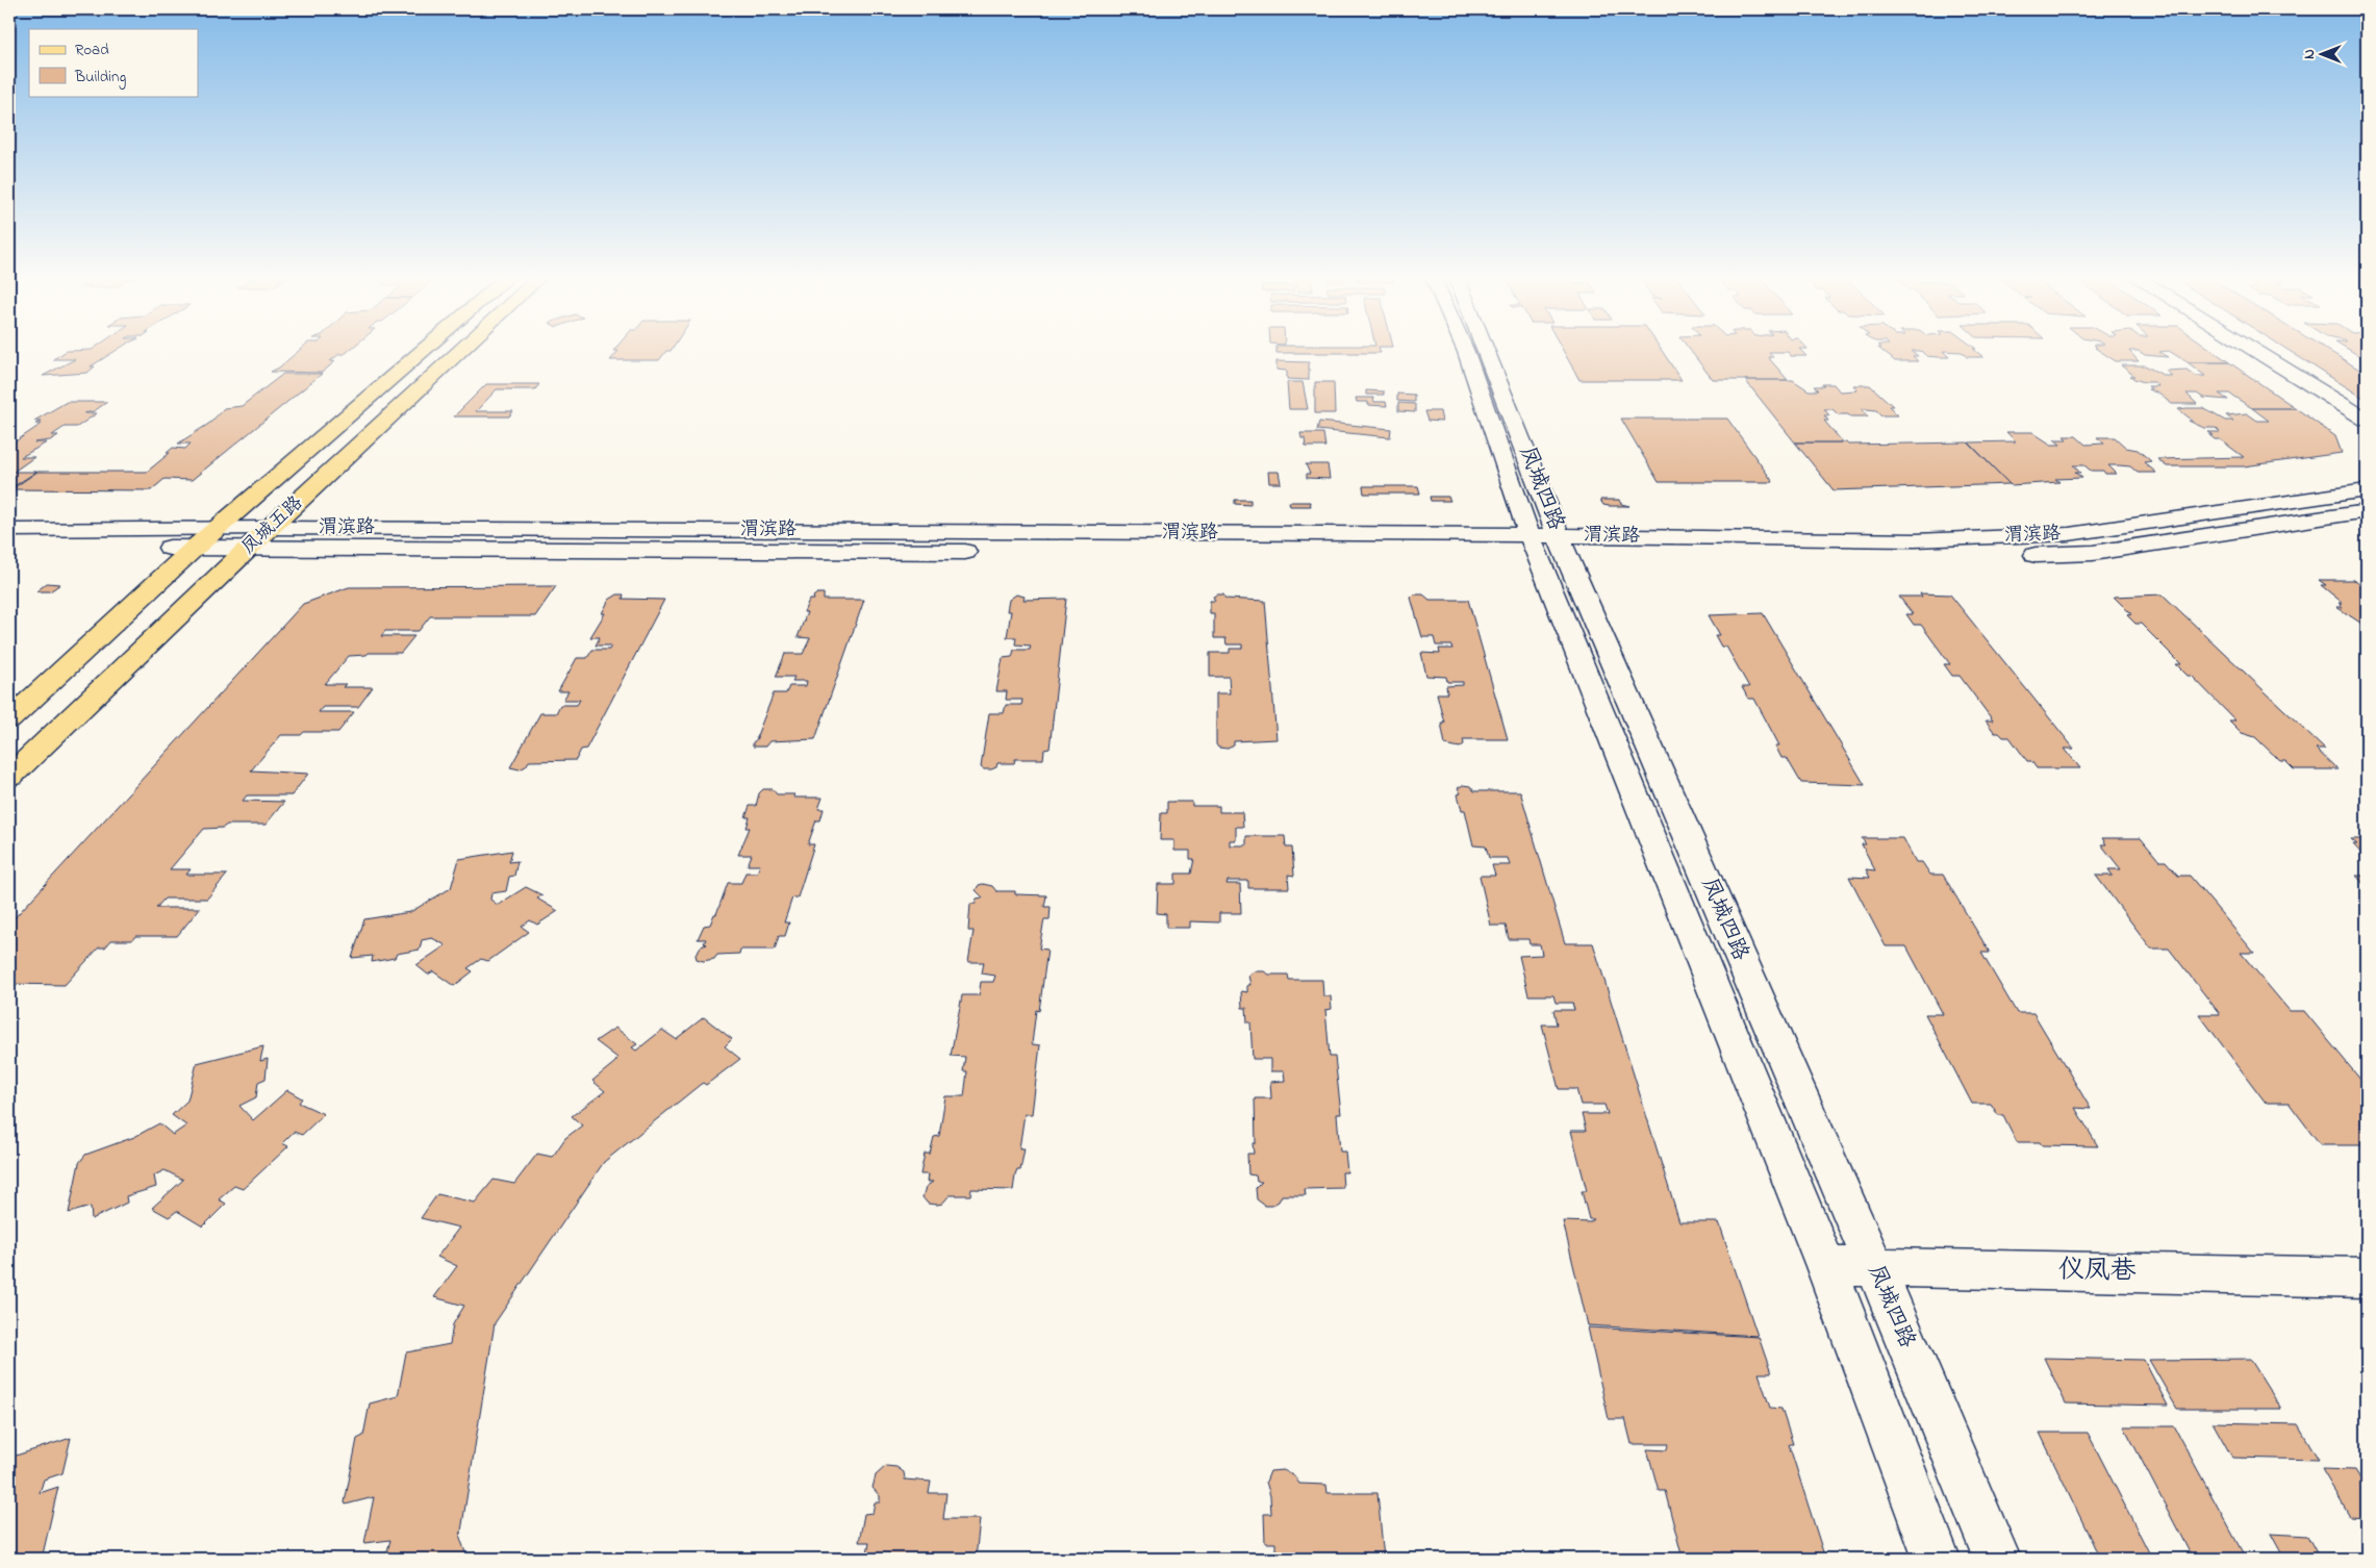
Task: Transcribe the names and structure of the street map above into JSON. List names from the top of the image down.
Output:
{
  "streets": {
    "main road": ["凤城五路"],
    "street": ["凤城四路", "渭滨路", "仪凤巷"]
  },
  "crossings": [
    ["凤城四路", "渭滨路"],
    ["凤城四路", "仪凤巷"],
    ["凤城五路", "渭滨路"]
  ],
  "legend": ["Road", "Building"],
  "north": "left"
}
